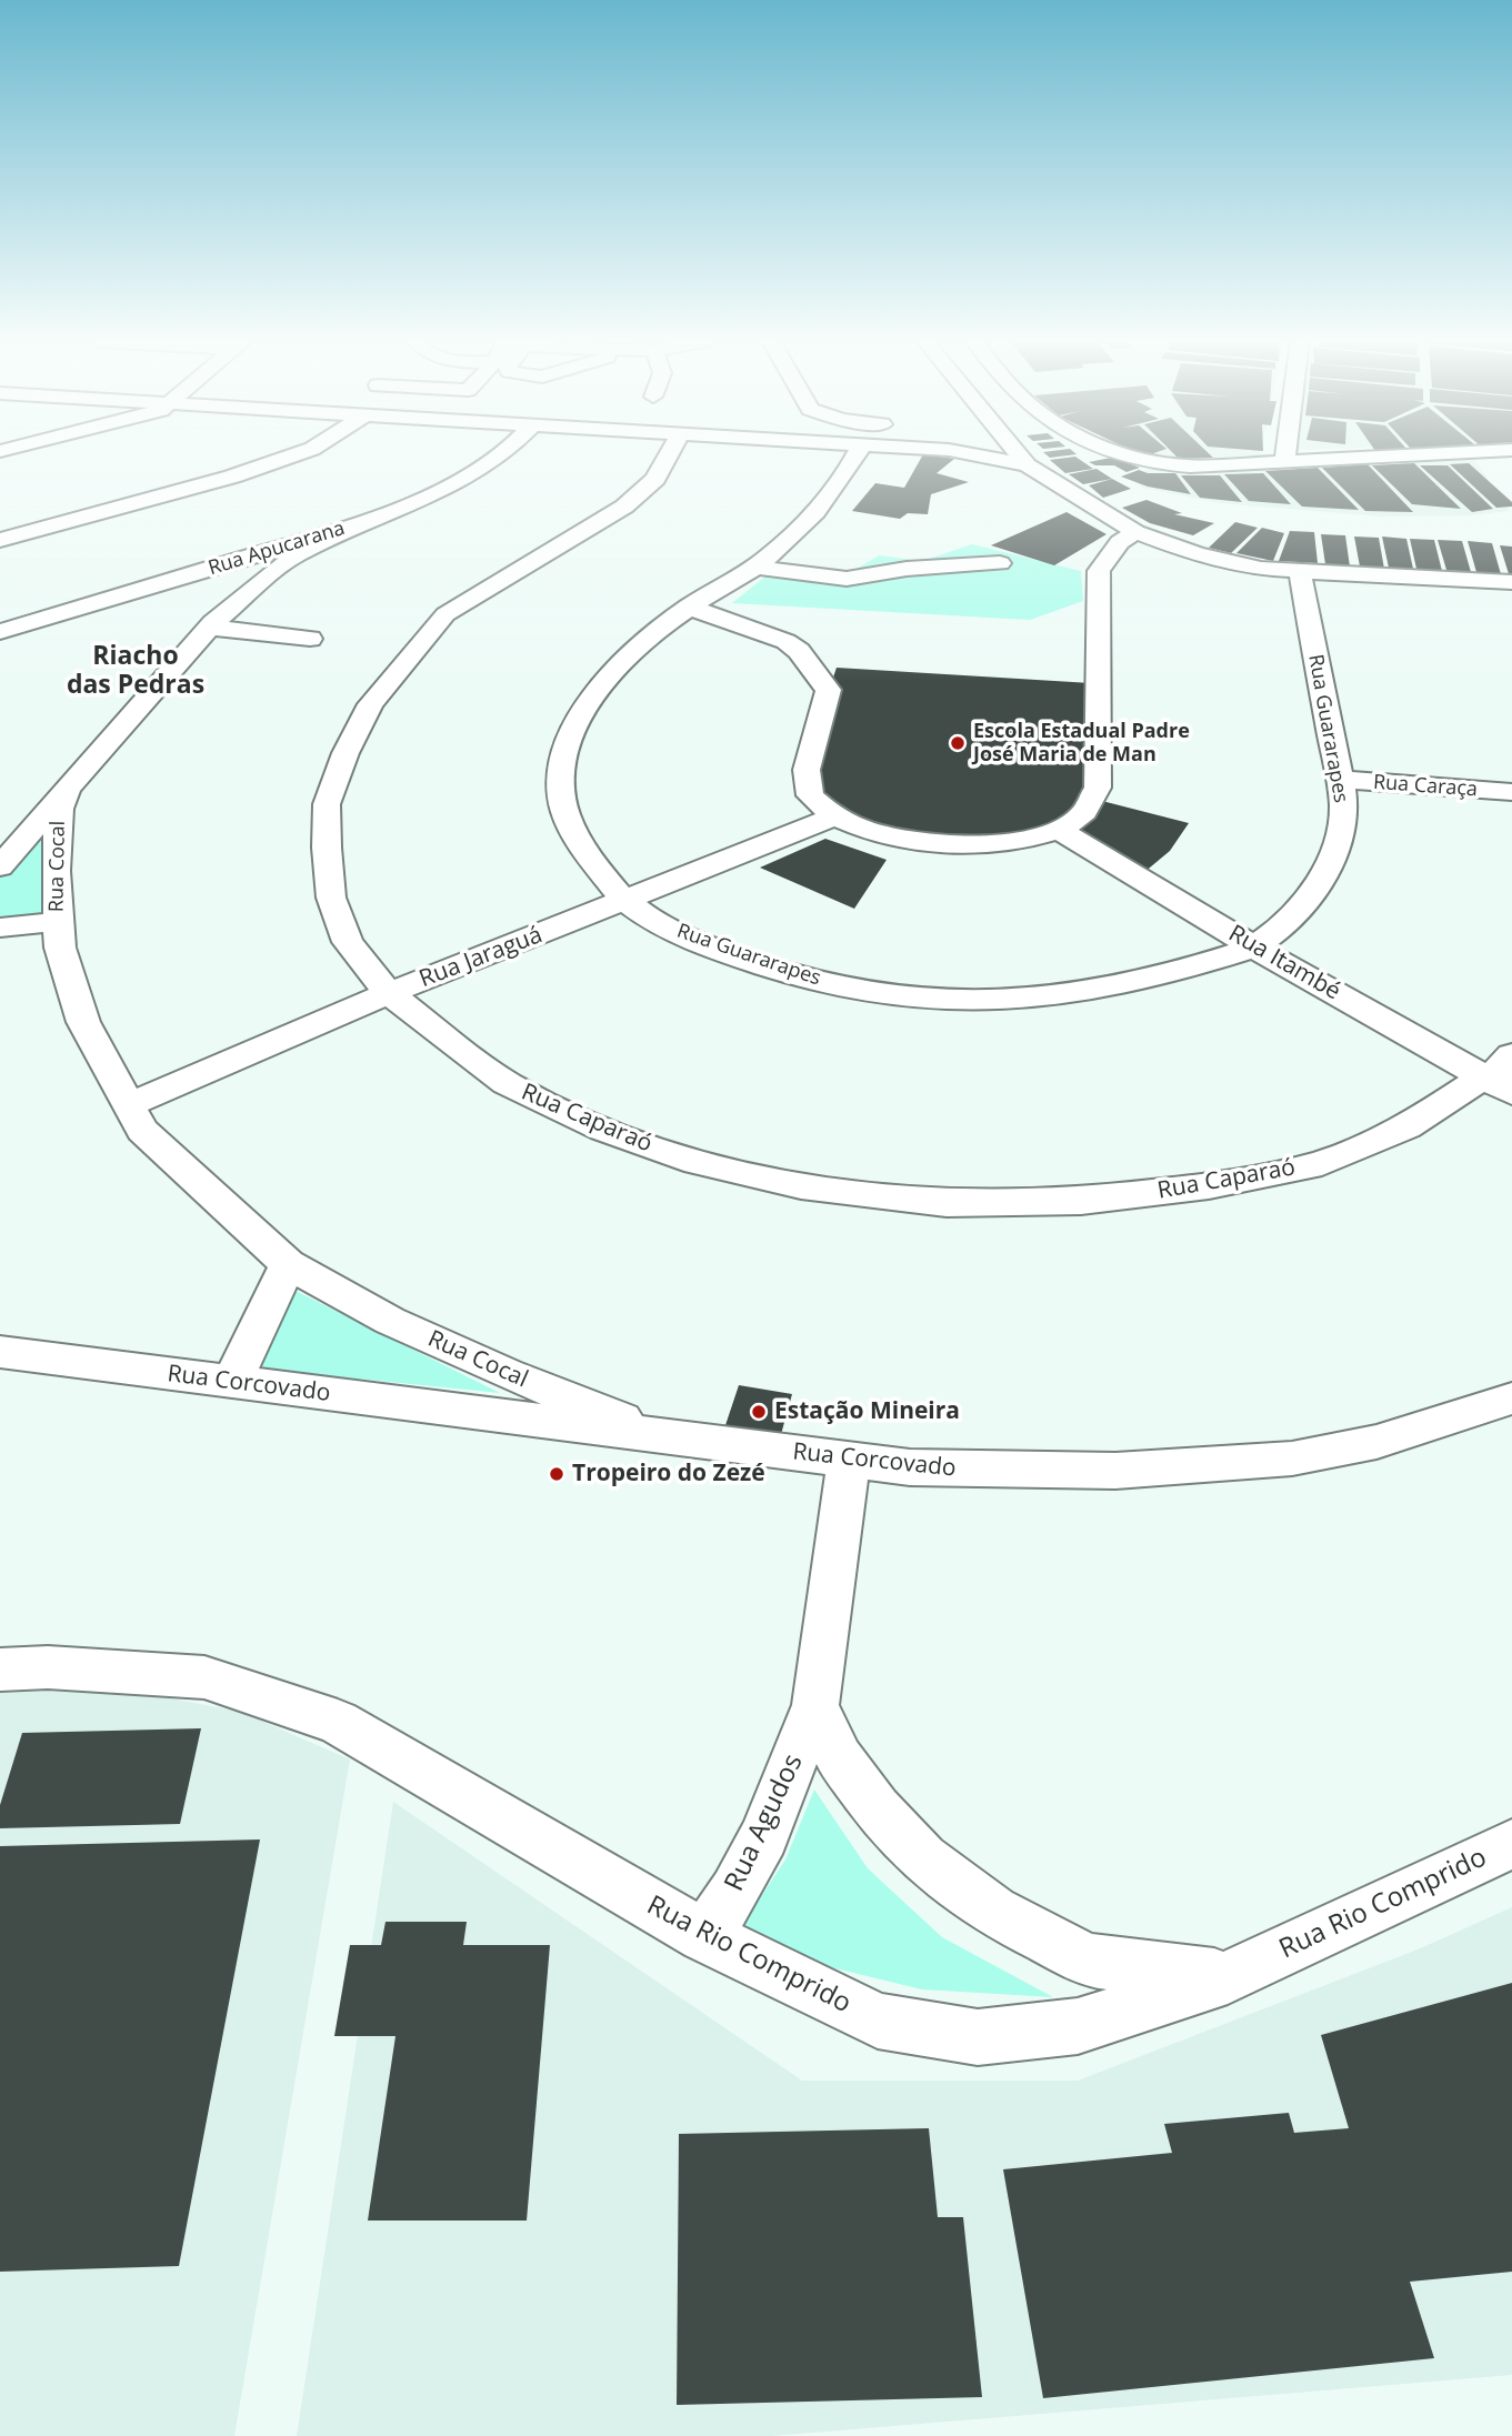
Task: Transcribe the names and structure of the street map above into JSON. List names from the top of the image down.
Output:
{
  "streets": {
    "street": [
      "Rua Apucarana",
      "Rua Guararapes",
      "Rua Caraça",
      "Rua Cocal",
      "Rua Jaraguá",
      "Rua Itambé",
      "Rua Caparaó",
      "Rua Corcovado",
      "Rua Agudos",
      "Rua Rio Comprido"
    ]
  },
  "crossings": [
    ["Rua Apucarana", "Rua Cocal"],
    ["Rua Guararapes", "Rua Caraça"],
    ["Rua Guararapes", "Rua Jaraguá"],
    ["Rua Guararapes", "Rua Itambé"],
    ["Rua Cocal", "Rua Jaraguá"],
    ["Rua Cocal", "Rua Corcovado"],
    ["Rua Jaraguá", "Rua Caparaó"],
    ["Rua Itambé", "Rua Caparaó"],
    ["Rua Corcovado", "Rua Agudos"],
    ["Rua Agudos", "Rua Rio Comprido"]
  ],
  "districts": ["Riacho das Pedras"],
  "places": ["Escola Estadual Padre José Maria de Man", "Estação Mineira", "Tropeiro do Zezé"]
}
